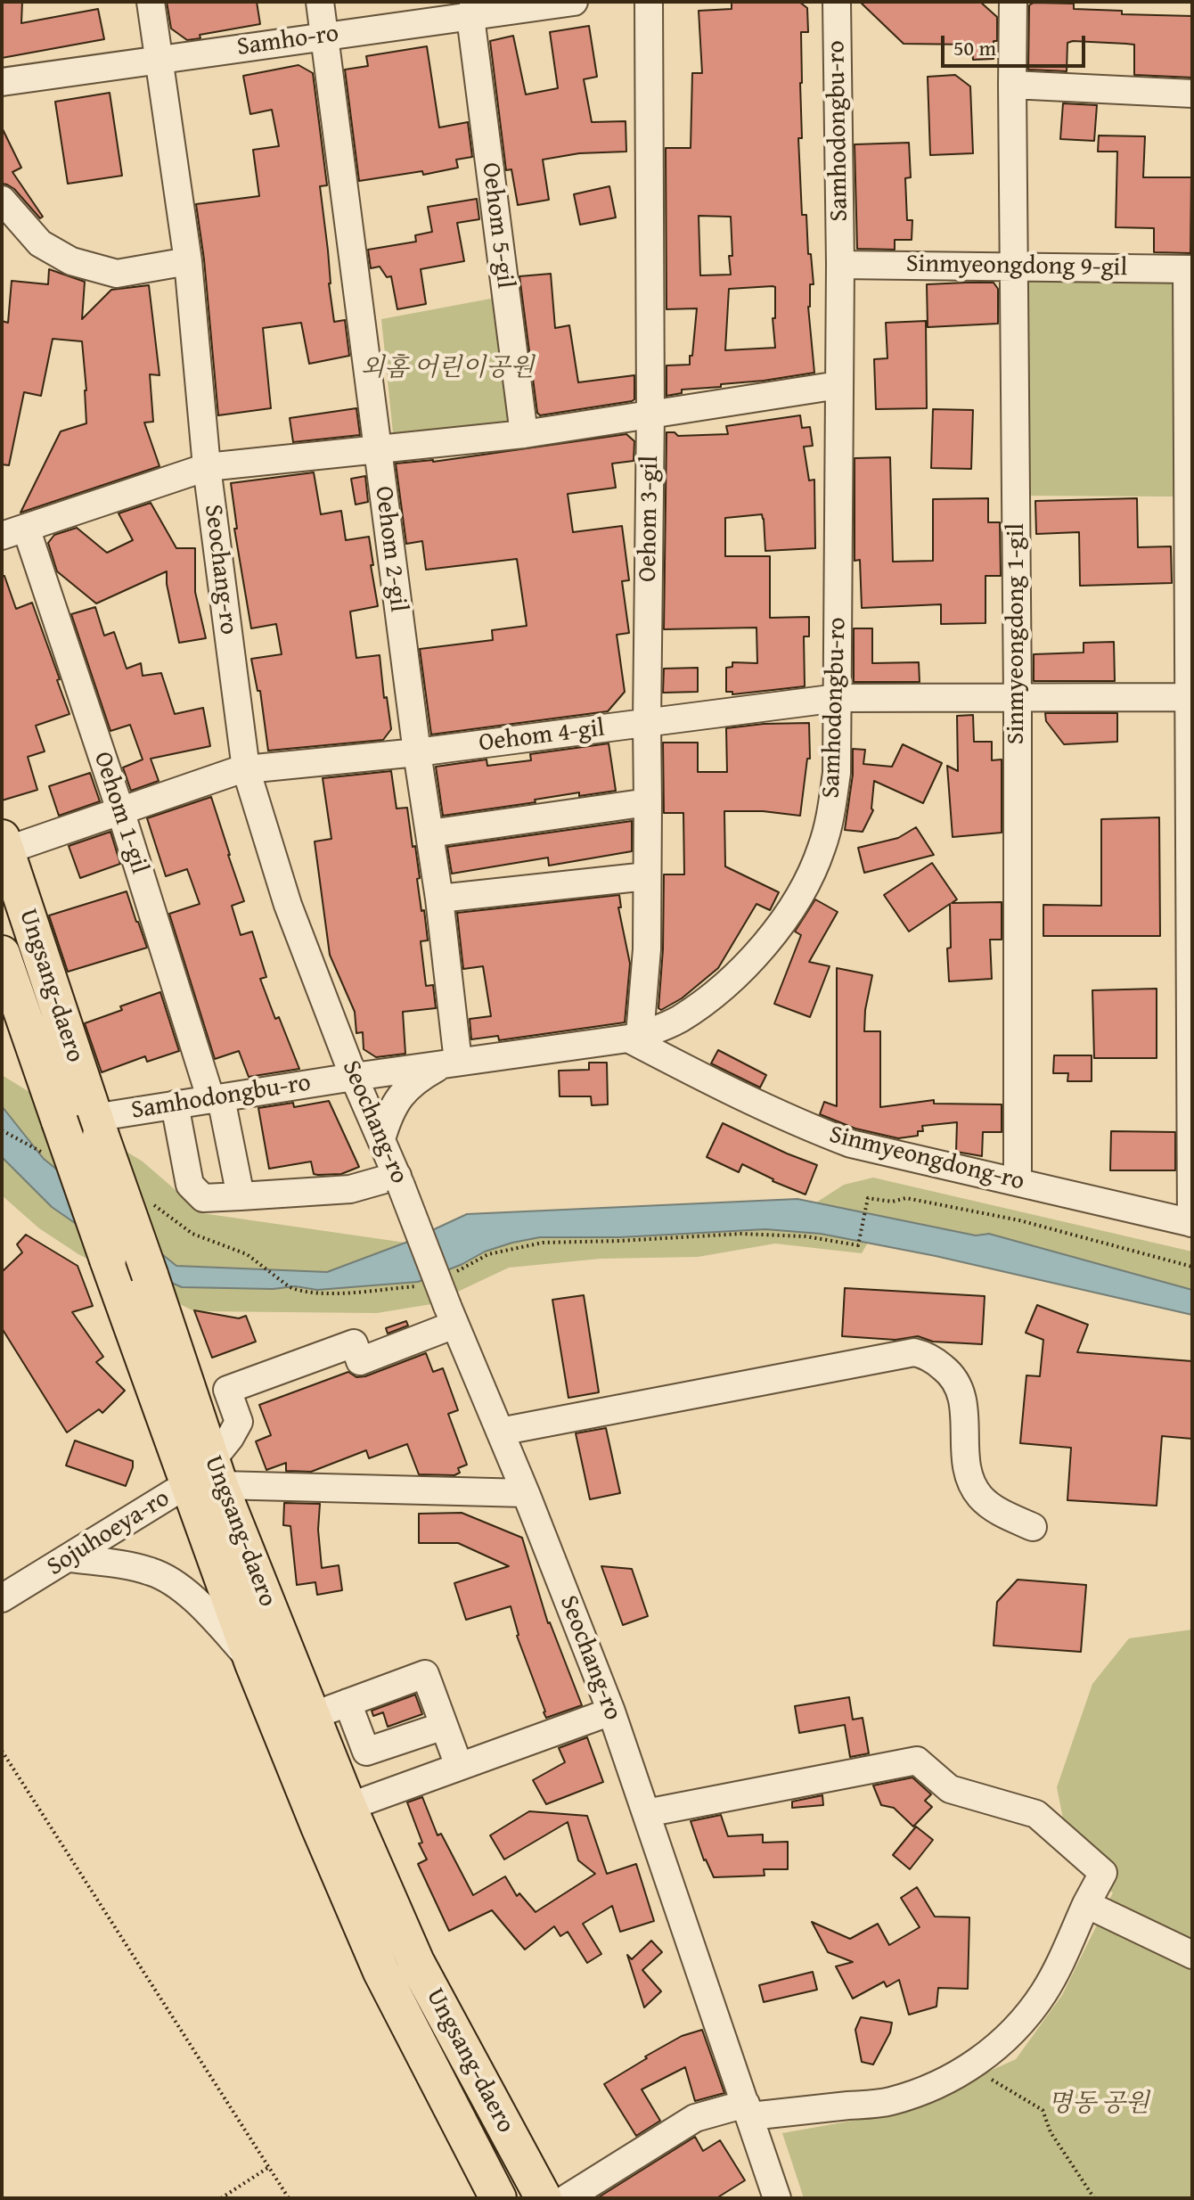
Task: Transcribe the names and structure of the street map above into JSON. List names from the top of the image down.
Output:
{
  "streets": {
    "main road": ["Ungsang-daero"],
    "street": [
      "Samho-ro",
      "Samhodongbu-ro",
      "Oehom 5-gil",
      "Sinmyeongdong 9-gil",
      "Oehom 3-gil",
      "Oehom 2-gil",
      "Seochang-ro",
      "Sinmyeongdong 1-gil",
      "Oehom 4-gil",
      "Oehom 1-gil",
      "Sinmyeongdong-ro",
      "Sojuhoeya-ro"
    ]
  },
  "crossings": [
    ["Samho-ro", "Oehom 5-gil"],
    ["Samho-ro", "Oehom 2-gil"],
    ["Samho-ro", "Seochang-ro"],
    ["Samhodongbu-ro", "Sinmyeongdong 9-gil"],
    ["Samhodongbu-ro", "Oehom 3-gil"],
    ["Samhodongbu-ro", "Oehom 2-gil"],
    ["Samhodongbu-ro", "Seochang-ro"],
    ["Samhodongbu-ro", "Oehom 4-gil"],
    ["Samhodongbu-ro", "Oehom 1-gil"],
    ["Samhodongbu-ro", "Ungsang-daero"],
    ["Samhodongbu-ro", "Sinmyeongdong-ro"],
    ["Sinmyeongdong 9-gil", "Sinmyeongdong 1-gil"],
    ["Oehom 3-gil", "Oehom 4-gil"],
    ["Oehom 3-gil", "Sinmyeongdong-ro"],
    ["Oehom 2-gil", "Oehom 4-gil"],
    ["Seochang-ro", "Oehom 4-gil"],
    ["Seochang-ro", "Oehom 1-gil"],
    ["Sinmyeongdong 1-gil", "Oehom 4-gil"],
    ["Sinmyeongdong 1-gil", "Sinmyeongdong-ro"],
    ["Oehom 4-gil", "Oehom 1-gil"],
    ["Oehom 4-gil", "Ungsang-daero"],
    ["Ungsang-daero", "Sojuhoeya-ro"]
  ],
  "parks": ["외홈 어린이공원", "명동 공원"],
  "scale_bar": "50 m"
}
